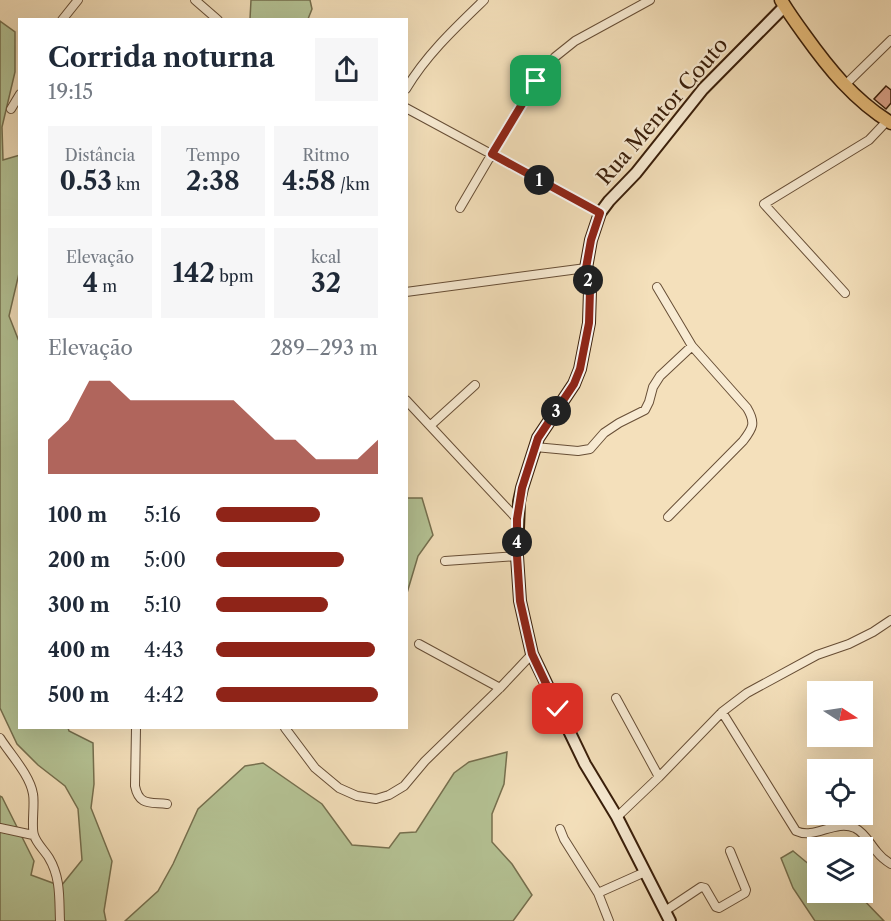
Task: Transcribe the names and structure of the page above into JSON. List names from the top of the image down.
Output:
{
  "streets": {
    "street": ["Rua Mentor Couto"]
  },
  "north": "right",
  "page": {
    "heading": ["Corrida noturna", "19:15"],
    "stats": [
      ["Distância", "0.53 km"],
      ["Tempo", "2:38"],
      ["Ritmo", "4:58 /km"],
      ["Elevação", "4 m"],
      ["142 bpm"],
      ["kcal", "32"]
    ],
    "pins": [
      "1",
      "2",
      "3",
      "4"
    ],
    "chart": ["Elevação", "289–293 m"],
    "list": [
      {
        "name": "100 m",
        "note": "5:16"
      },
      {
        "name": "200 m",
        "note": "5:00"
      },
      {
        "name": "300 m",
        "note": "5:10"
      },
      {
        "name": "400 m",
        "note": "4:43"
      },
      {
        "name": "500 m",
        "note": "4:42"
      }
    ]
  }
}
